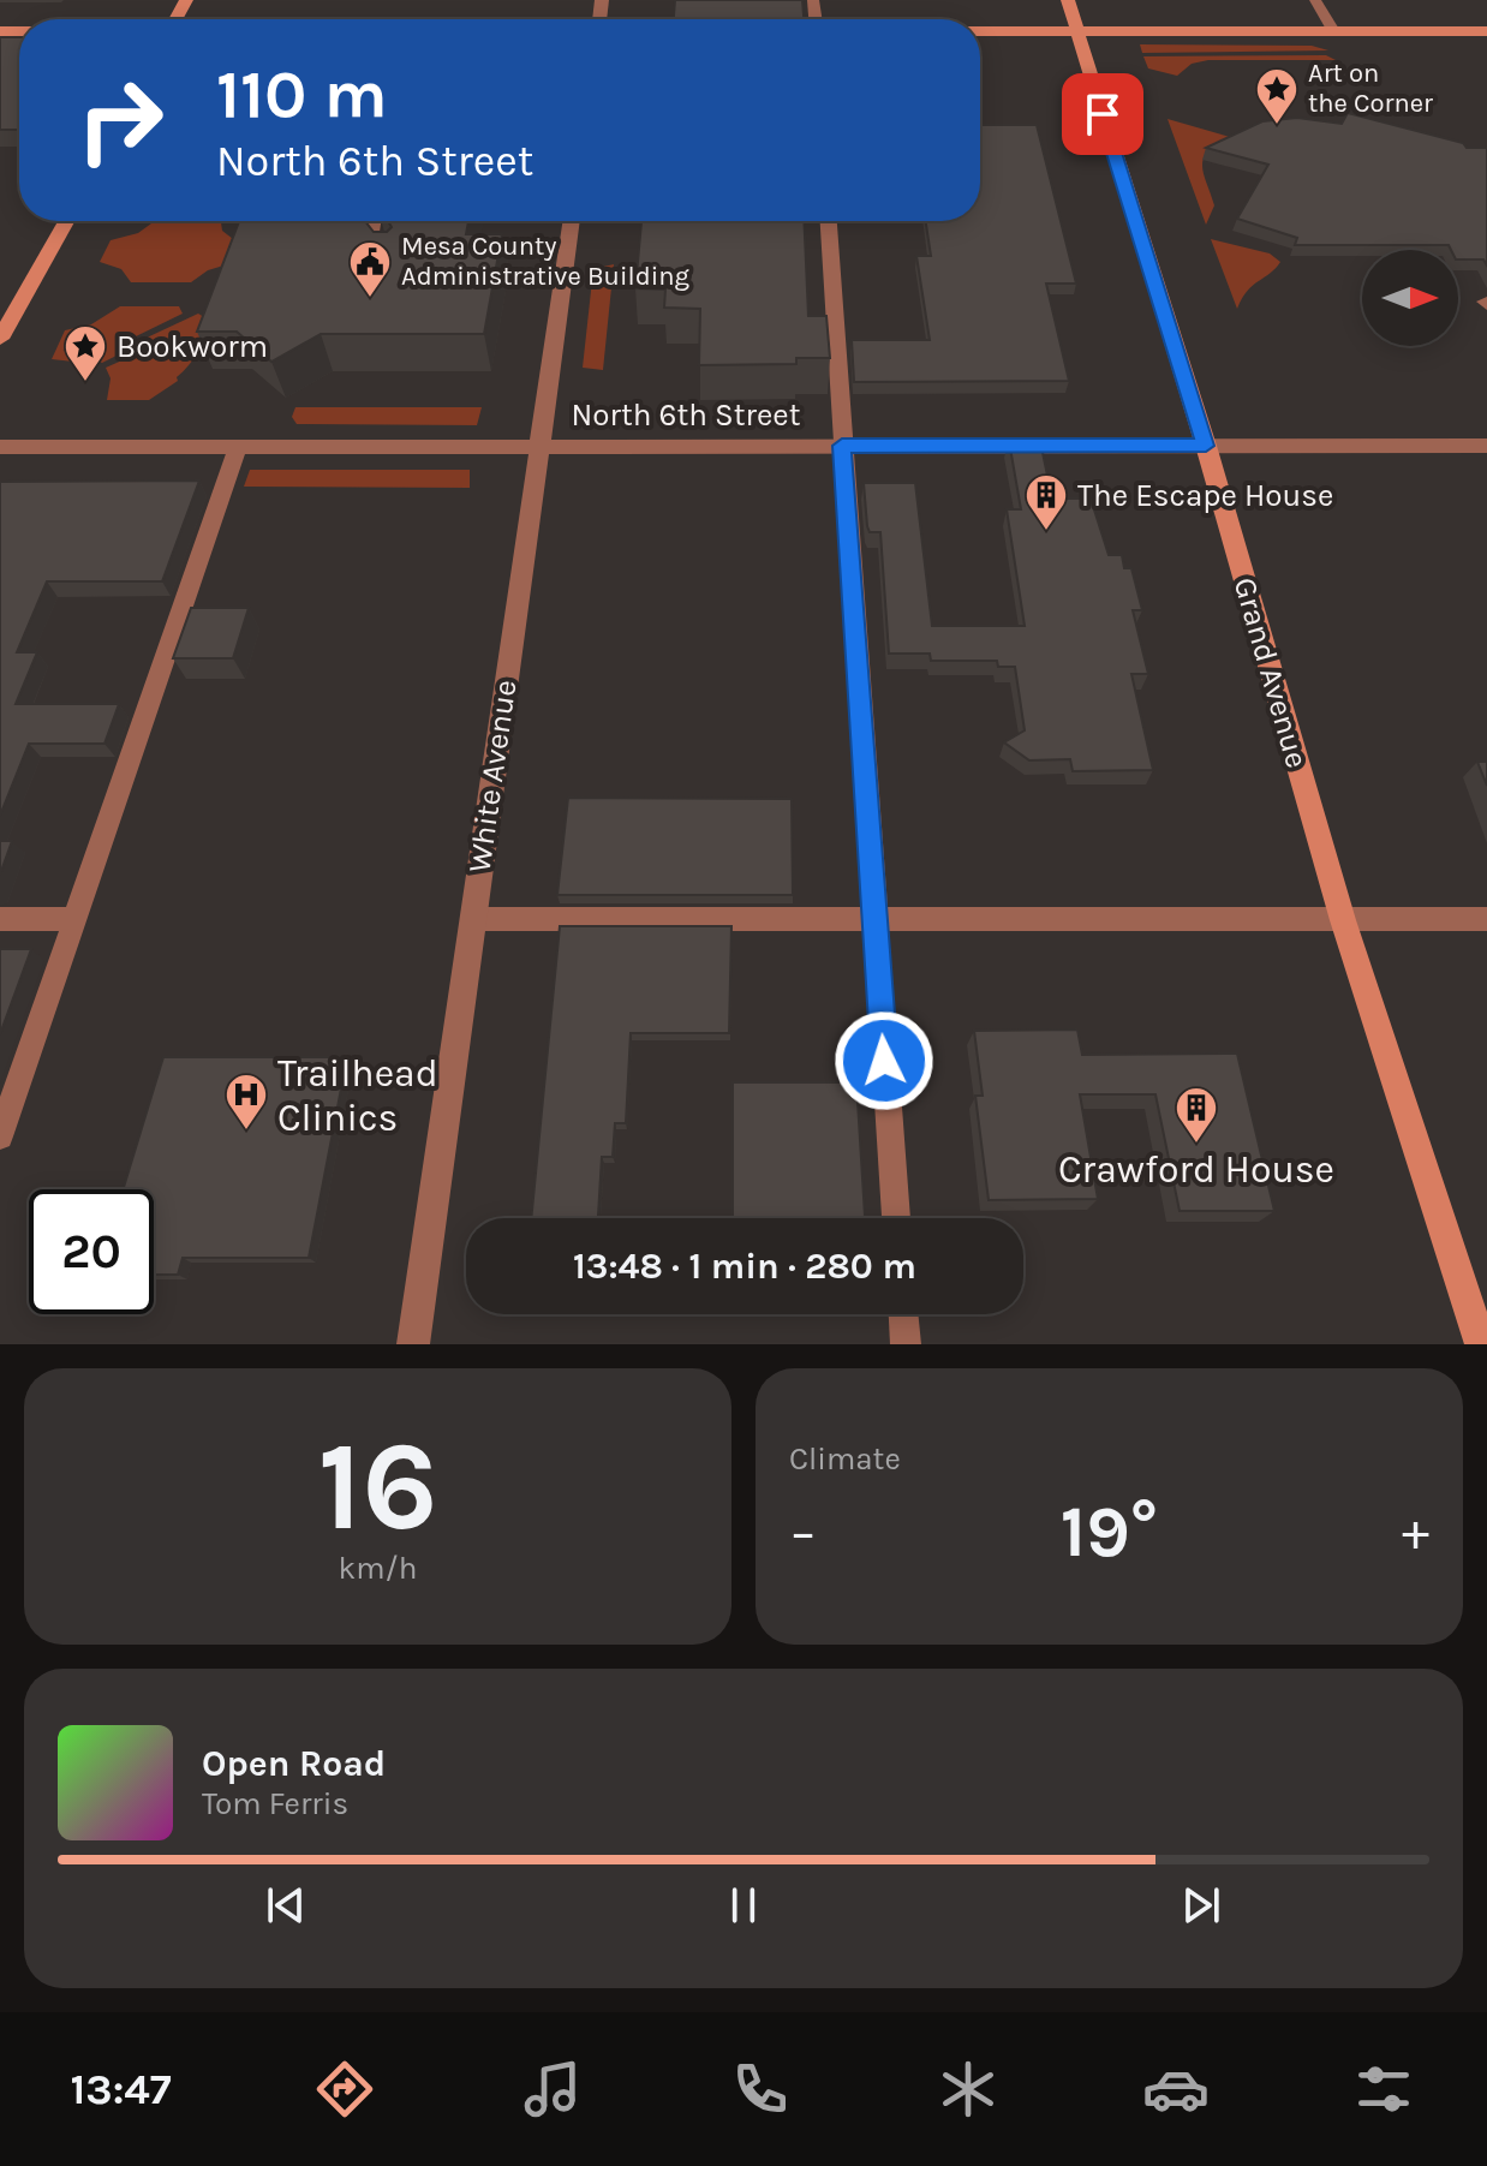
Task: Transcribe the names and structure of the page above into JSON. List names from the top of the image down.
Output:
{
  "streets": {
    "main road": ["Grand Avenue"],
    "street": ["North 6th Street", "White Avenue"]
  },
  "crossings": [
    ["North 6th Street", "Grand Avenue"],
    ["North 6th Street", "White Avenue"]
  ],
  "places": {
    "place": ["Art on the Corner", "Bookworm"],
    "public building": ["Mesa County Administrative Building"],
    "building": ["The Escape House", "Crawford House"],
    "hospital": ["Trailhead Clinics"]
  },
  "north": "right",
  "page": {
    "turn": ["110 m", "North 6th Street"],
    "limit": "20",
    "trip": "13:48 · 1 min · 280 m",
    "tile": [
      ["16", "km/h"],
      "Climate"
    ],
    "heat": ["−", "19°", "+"],
    "song": ["Open Road", "Tom Ferris"],
    "tabs": "13:47"
  }
}
